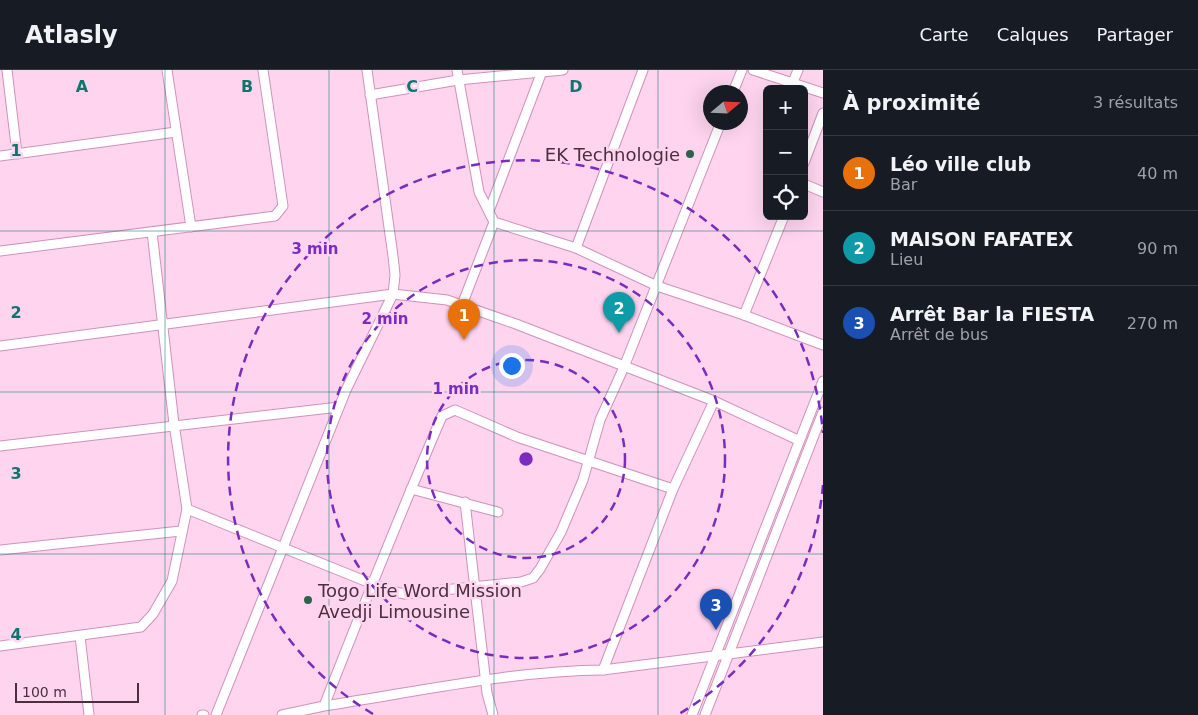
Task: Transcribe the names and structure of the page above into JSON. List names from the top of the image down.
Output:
{
  "places": ["EK Technologie", "Togo Life Word Mission Avedji Limousine"],
  "scale_bar": "100 m",
  "north": "right",
  "page": {
    "header": "Atlasly",
    "nav": ["Carte", "Calques", "Partager"],
    "heading": ["À proximité", "3 résultats"],
    "map_buttons": ["+", "−"],
    "list": [
      {
        "mark": "1",
        "name": "Léo ville club",
        "note": "Bar",
        "value": "40 m"
      },
      {
        "mark": "2",
        "name": "MAISON FAFATEX",
        "note": "Lieu",
        "value": "90 m"
      },
      {
        "mark": "3",
        "name": "Arrêt Bar la FIESTA",
        "note": "Arrêt de bus",
        "value": "270 m"
      }
    ],
    "pins": ["2", "1", "3"],
    "scale": "100 m"
  },
  "grid": {
    "columns": [
      "A",
      "B",
      "C",
      "D"
    ],
    "rows": [
      "1",
      "2",
      "3",
      "4"
    ]
  },
  "rings": ["3 min", "2 min", "1 min"]
}
